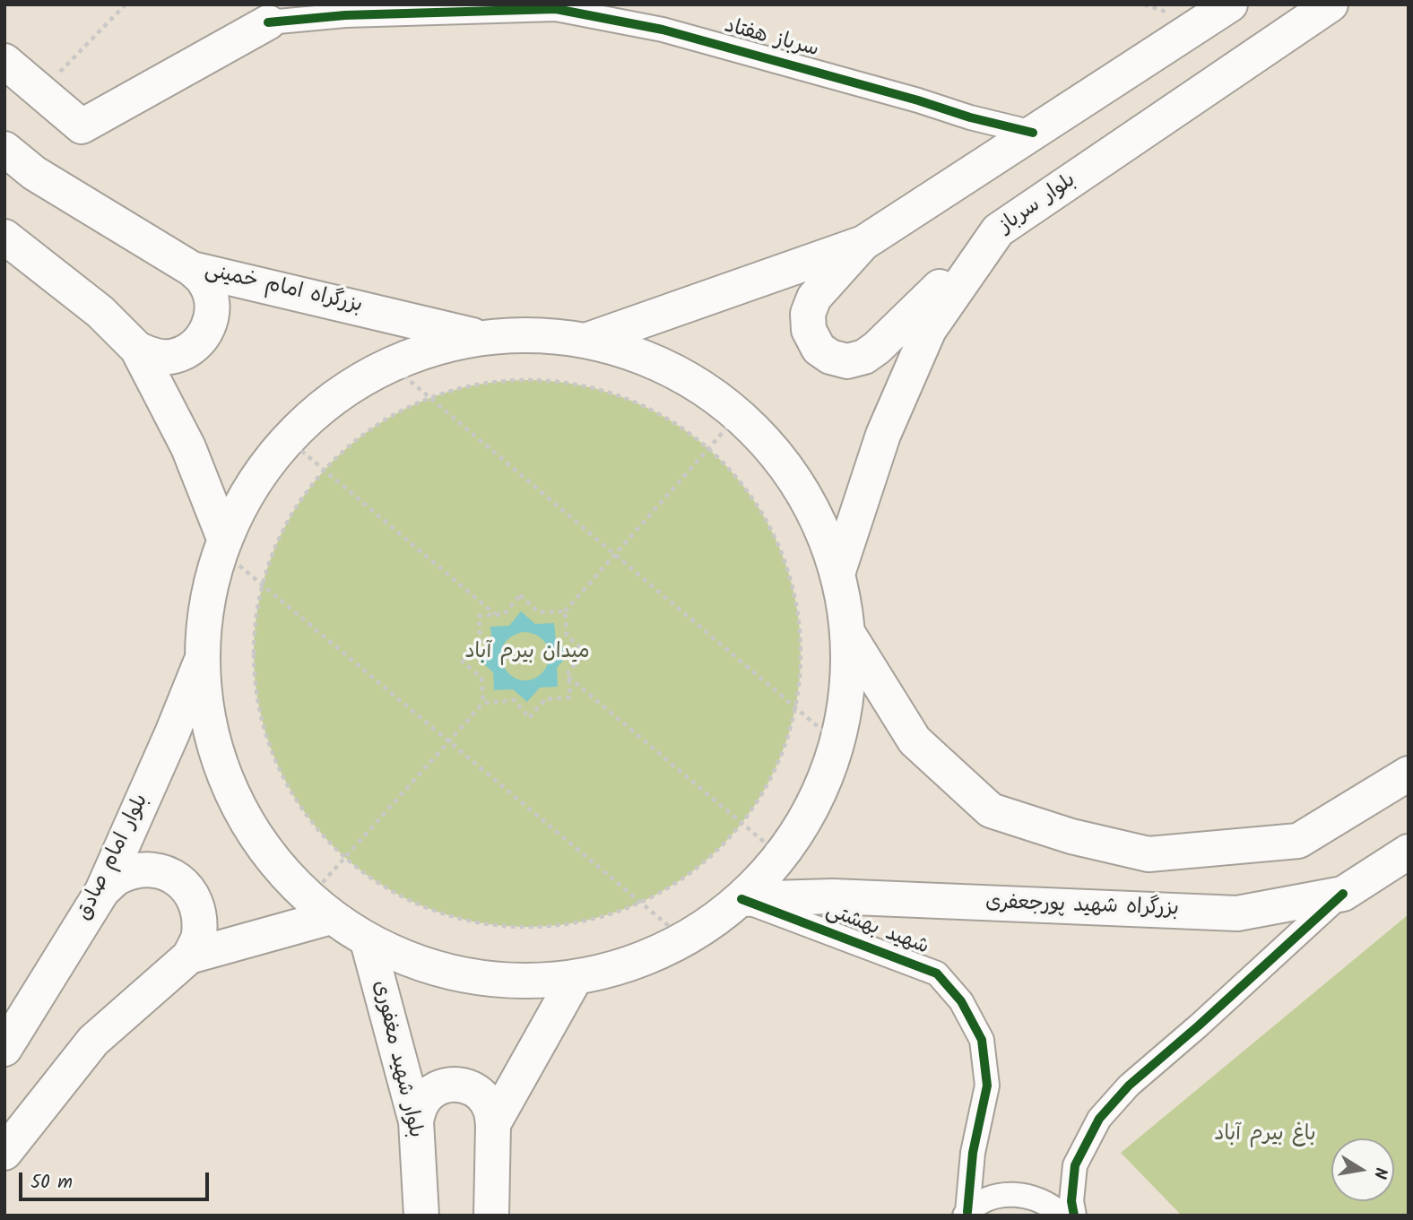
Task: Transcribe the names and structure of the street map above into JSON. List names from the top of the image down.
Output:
{
  "streets": {
    "main road": [
      "بلوار سرباز",
      "بزرگراه امام خمینی",
      "بلوار امام صادق",
      "بزرگراه شهید پورجعفری",
      "بلوار شهید مغفوری"
    ],
    "street": ["سرباز هفتاد", "شهید بهشتی"]
  },
  "crossings": [
    ["بزرگراه شهید پورجعفری", "شهید بهشتی"]
  ],
  "parks": ["میدان بیرم آباد", "باغ بیرم آباد"],
  "scale_bar": "50 m",
  "north": "right"
}
